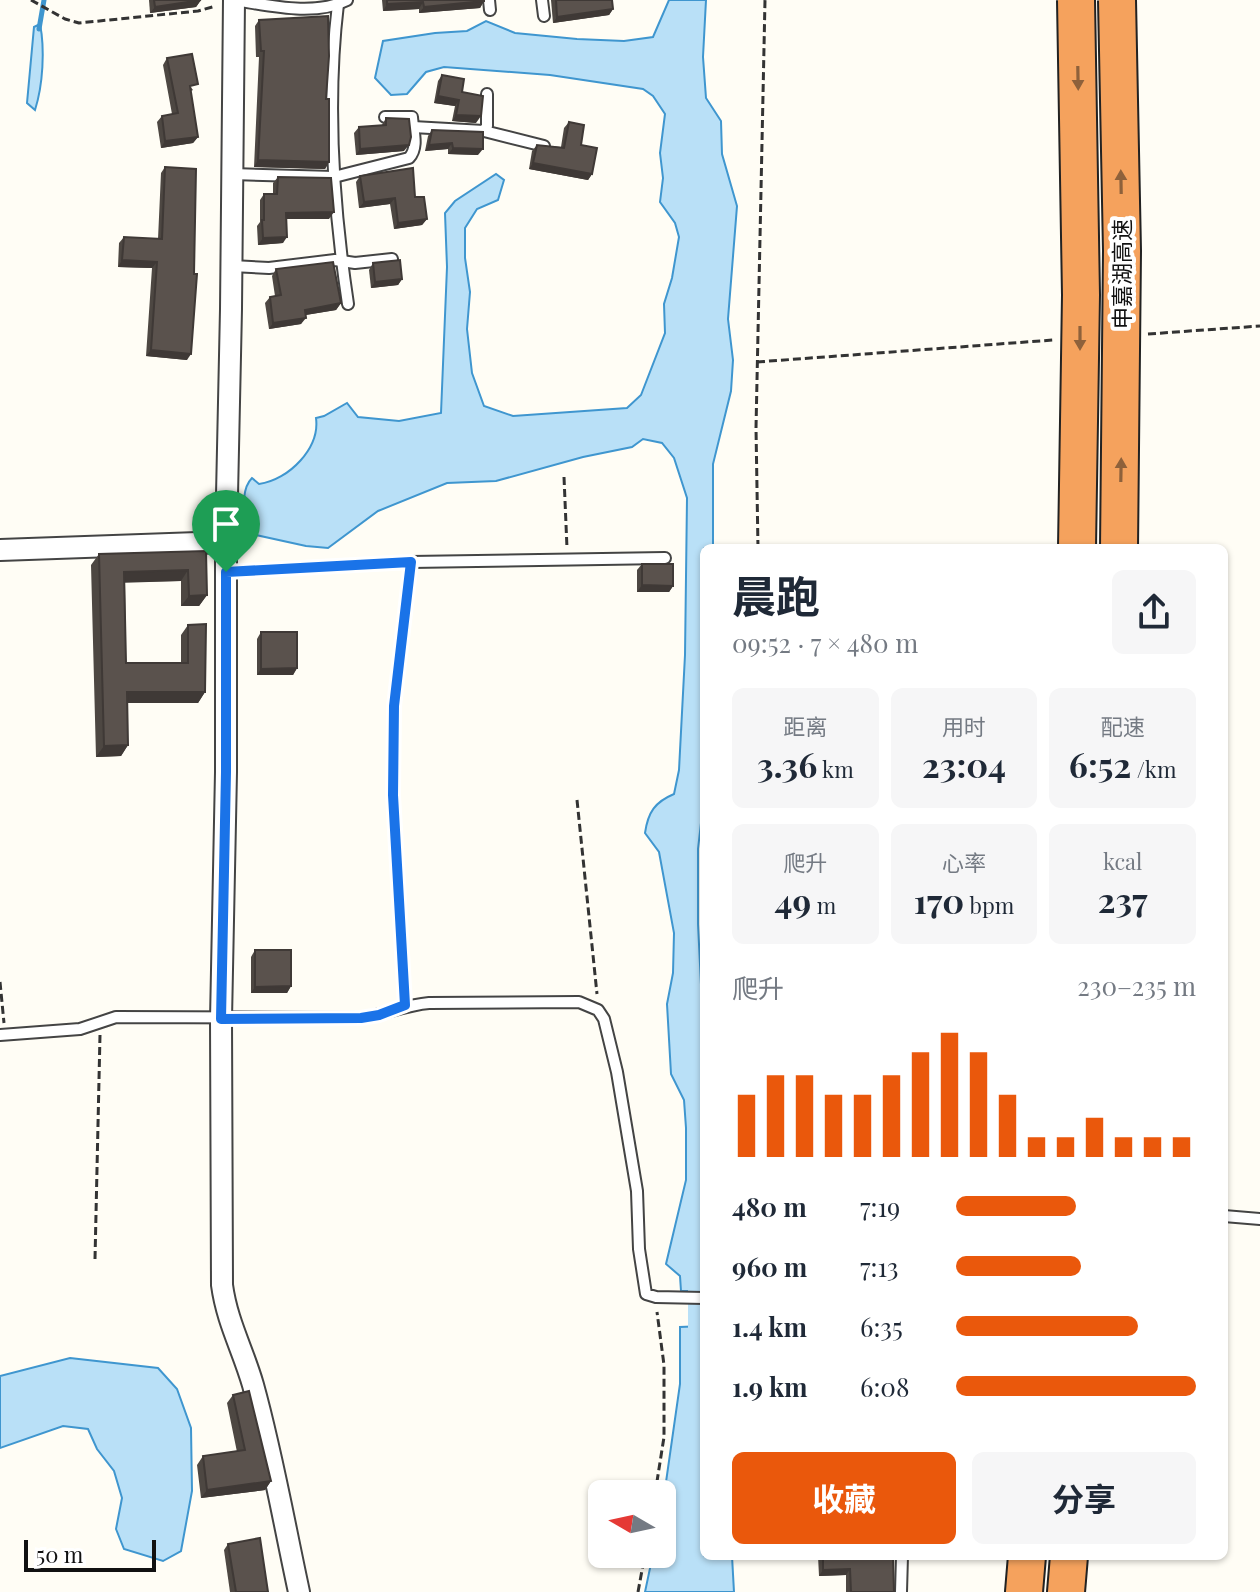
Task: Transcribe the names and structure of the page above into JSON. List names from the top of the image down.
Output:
{
  "streets": {
    "highway": ["申嘉湖高速"]
  },
  "scale_bar": "50 m",
  "north": "left",
  "page": {
    "heading": ["晨跑", "09:52 · 7 × 480 m"],
    "stats": [
      ["距离", "3.36 km"],
      ["用时", "23:04"],
      ["配速", "6:52 /km"],
      ["爬升", "49 m"],
      ["心率", "170 bpm"],
      ["kcal", "237"]
    ],
    "chart": ["爬升", "230–235 m"],
    "list": [
      {
        "name": "480 m",
        "note": "7:19"
      },
      {
        "name": "960 m",
        "note": "7:13"
      },
      {
        "name": "1.4 km",
        "note": "6:35"
      },
      {
        "name": "1.9 km",
        "note": "6:08"
      }
    ],
    "buttons": ["收藏", "分享"],
    "scale": "50 m"
  }
}
